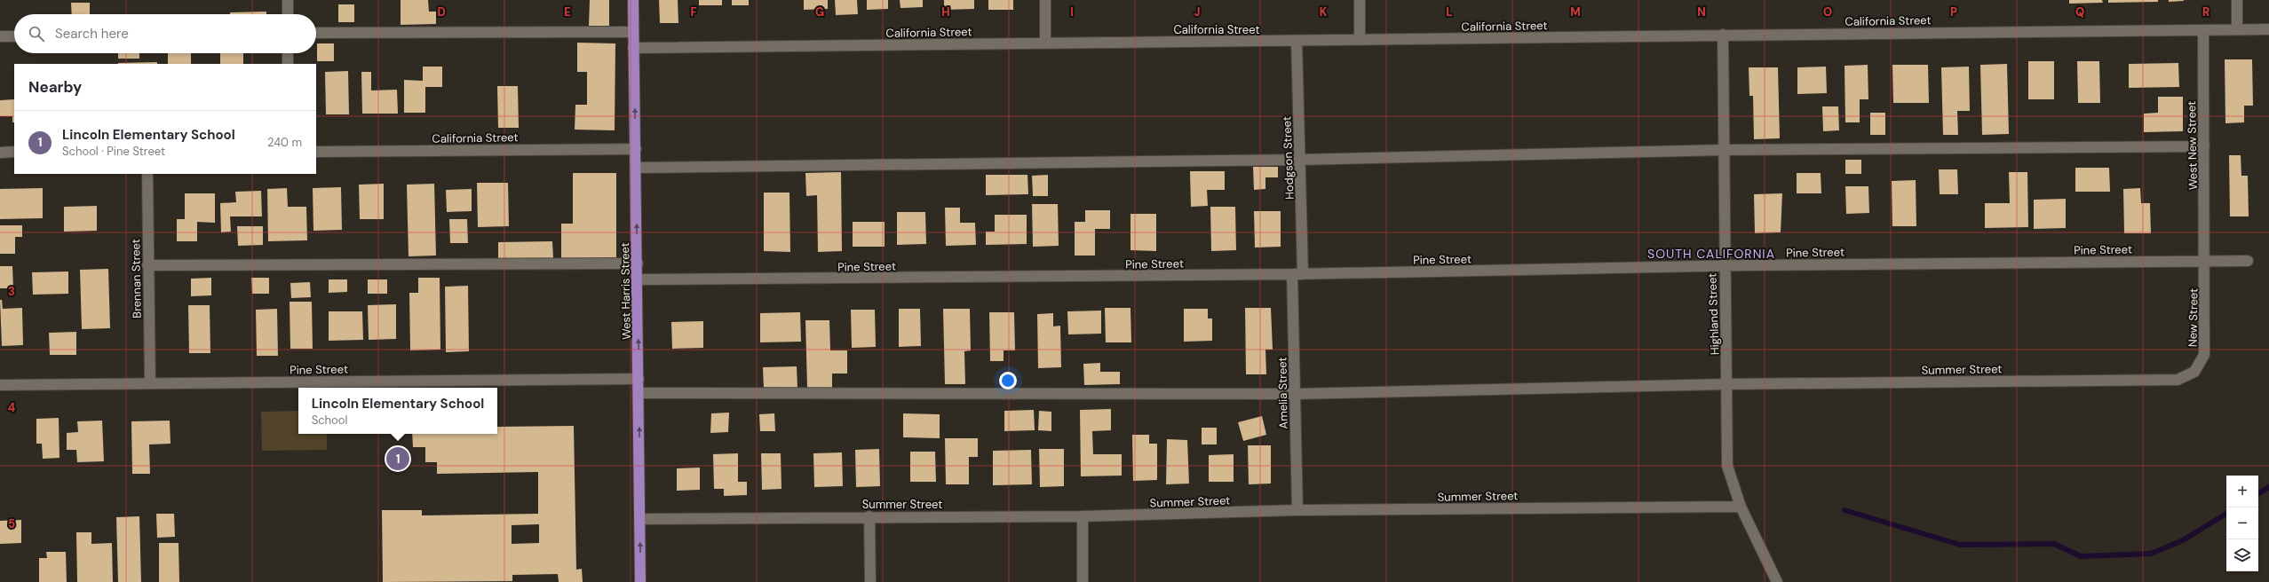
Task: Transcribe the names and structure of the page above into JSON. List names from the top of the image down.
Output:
{
  "streets": {
    "main road": ["West Harris Street"],
    "street": [
      "California Street",
      "West New Street",
      "Hodgson Street",
      "Pine Street",
      "Brennan Street",
      "Highland Street",
      "New Street",
      "Summer Street",
      "Amelia Street"
    ]
  },
  "crossings": [
    ["California Street", "West New Street"],
    ["California Street", "Hodgson Street"],
    ["California Street", "West Harris Street"],
    ["California Street", "Highland Street"],
    ["West New Street", "Pine Street"],
    ["West New Street", "New Street"],
    ["Hodgson Street", "Pine Street"],
    ["Hodgson Street", "Amelia Street"],
    ["Pine Street", "Brennan Street"],
    ["Pine Street", "West Harris Street"],
    ["Pine Street", "Highland Street"],
    ["Pine Street", "New Street"],
    ["Pine Street", "Amelia Street"],
    ["West Harris Street", "Summer Street"],
    ["Highland Street", "Summer Street"],
    ["New Street", "Summer Street"],
    ["Summer Street", "Amelia Street"]
  ],
  "one_way": ["West Harris Street"],
  "districts": ["SOUTH CALIFORNIA"],
  "page": {
    "search": "Search here",
    "heading": "Nearby",
    "list": [
      {
        "mark": "1",
        "name": "Lincoln Elementary School",
        "note": "School · Pine Street",
        "value": "240 m"
      }
    ],
    "popup": ["Lincoln Elementary School", "School"],
    "pins": "1",
    "map_buttons": ["+", "−"]
  },
  "grid": {
    "columns": [
      "D",
      "E",
      "F",
      "G",
      "H",
      "I",
      "J",
      "K",
      "L",
      "M",
      "N",
      "O",
      "P",
      "Q",
      "R"
    ],
    "rows": ["3", "4", "5"]
  }
}
